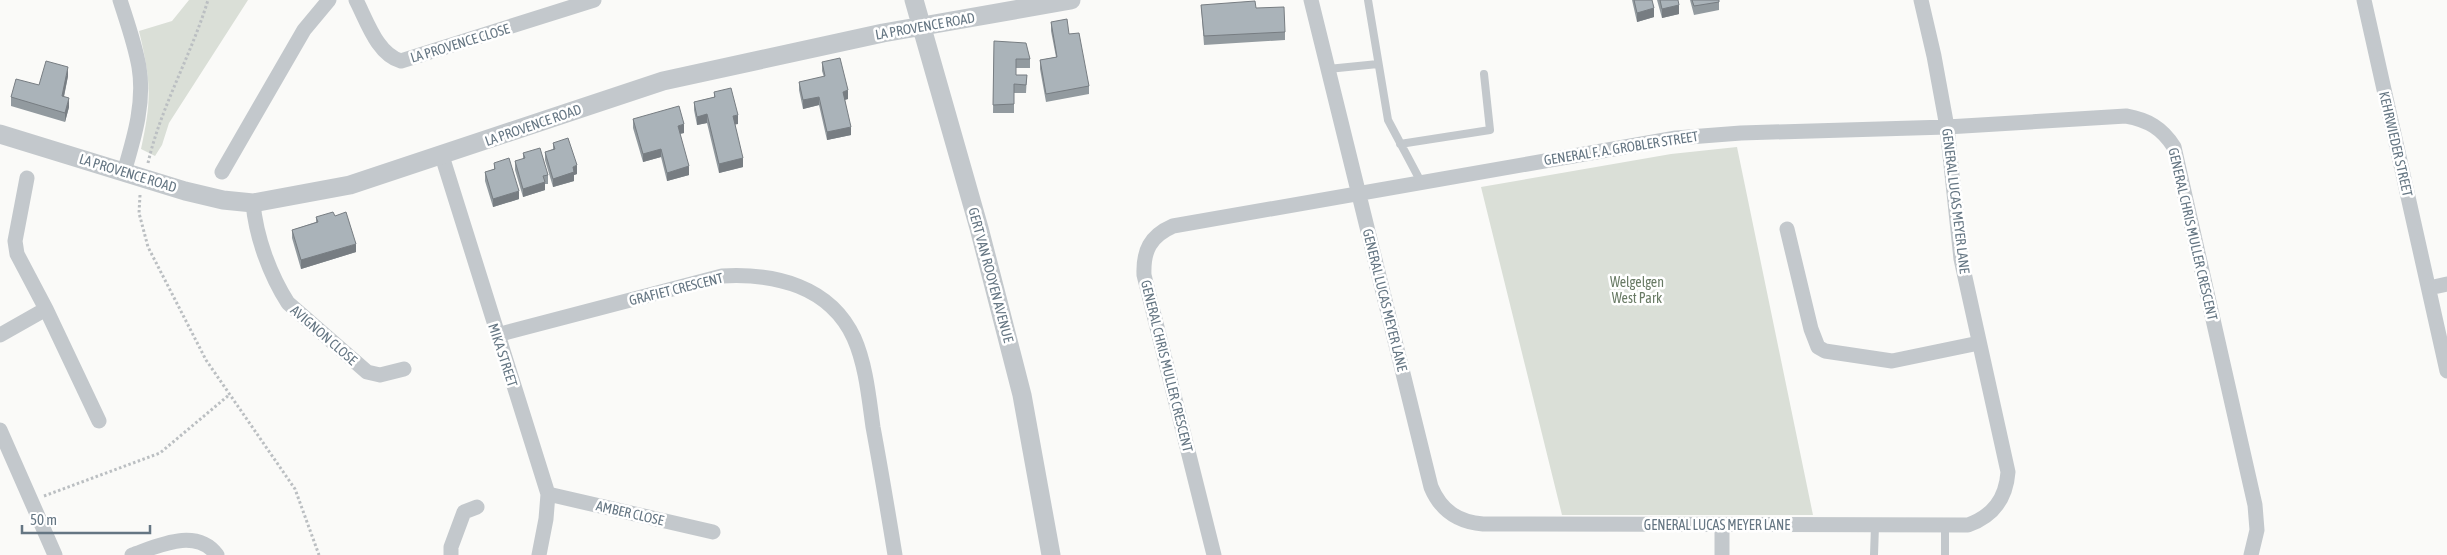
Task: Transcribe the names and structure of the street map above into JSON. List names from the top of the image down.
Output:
{
  "streets": {
    "street": [
      "LA PROVENCE ROAD",
      "LA PROVENCE CLOSE",
      "KEHRWIEDER STREET",
      "GENERAL F. A. GROBLER STREET",
      "GENERAL LUCAS MEYER LANE",
      "GENERAL CHRIS MULLER CRESCENT",
      "GERT VAN ROOYEN AVENUE",
      "GRAFIET CRESCENT",
      "AVIGNON CLOSE",
      "MIKA STREET",
      "AMBER CLOSE"
    ]
  },
  "crossings": [
    ["LA PROVENCE ROAD", "GERT VAN ROOYEN AVENUE"],
    ["LA PROVENCE ROAD", "AVIGNON CLOSE"],
    ["LA PROVENCE ROAD", "MIKA STREET"],
    ["GENERAL F. A. GROBLER STREET", "GENERAL LUCAS MEYER LANE"],
    ["GENERAL F. A. GROBLER STREET", "GENERAL CHRIS MULLER CRESCENT"],
    ["GENERAL LUCAS MEYER LANE", "GENERAL CHRIS MULLER CRESCENT"],
    ["GRAFIET CRESCENT", "MIKA STREET"],
    ["MIKA STREET", "AMBER CLOSE"]
  ],
  "parks": ["Welgelgen West Park"],
  "scale_bar": "50 m"
}
